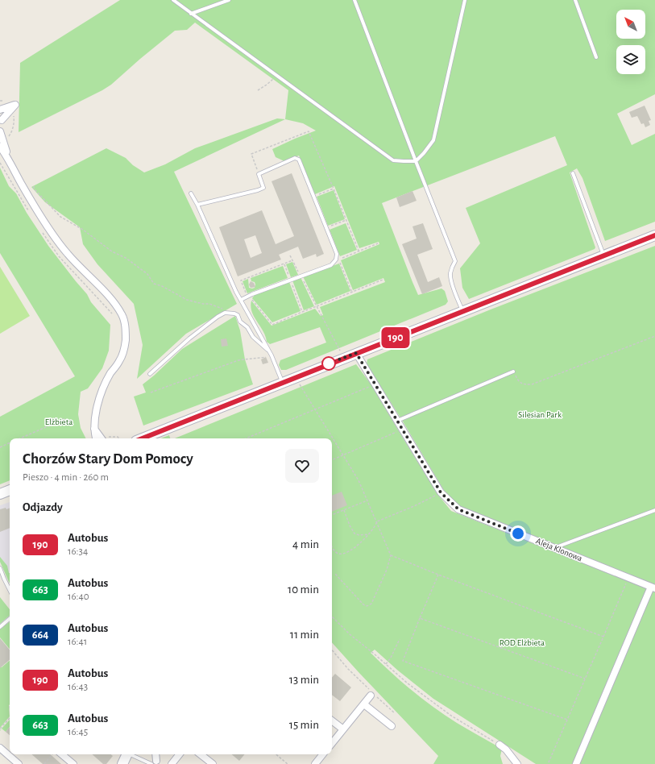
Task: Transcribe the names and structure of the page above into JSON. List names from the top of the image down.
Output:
{
  "streets": {
    "street": ["Aleja Klonowa"]
  },
  "parks": ["Silesian Park", "Elżbieta", "ROD Elżbieta"],
  "lines": ["bus line 190"],
  "north": "top left",
  "page": {
    "on_map": "190",
    "heading": [
      ["Chorzów Stary Dom Pomocy", "Pieszo · 4 min · 260 m"],
      "Odjazdy"
    ],
    "list": [
      {
        "mark": "190",
        "name": "Autobus",
        "note": "16:34",
        "value": "4 min"
      },
      {
        "mark": "663",
        "name": "Autobus",
        "note": "16:40",
        "value": "10 min"
      },
      {
        "mark": "664",
        "name": "Autobus",
        "note": "16:41",
        "value": "11 min"
      },
      {
        "mark": "190",
        "name": "Autobus",
        "note": "16:43",
        "value": "13 min"
      },
      {
        "mark": "663",
        "name": "Autobus",
        "note": "16:45",
        "value": "15 min"
      }
    ]
  }
}
